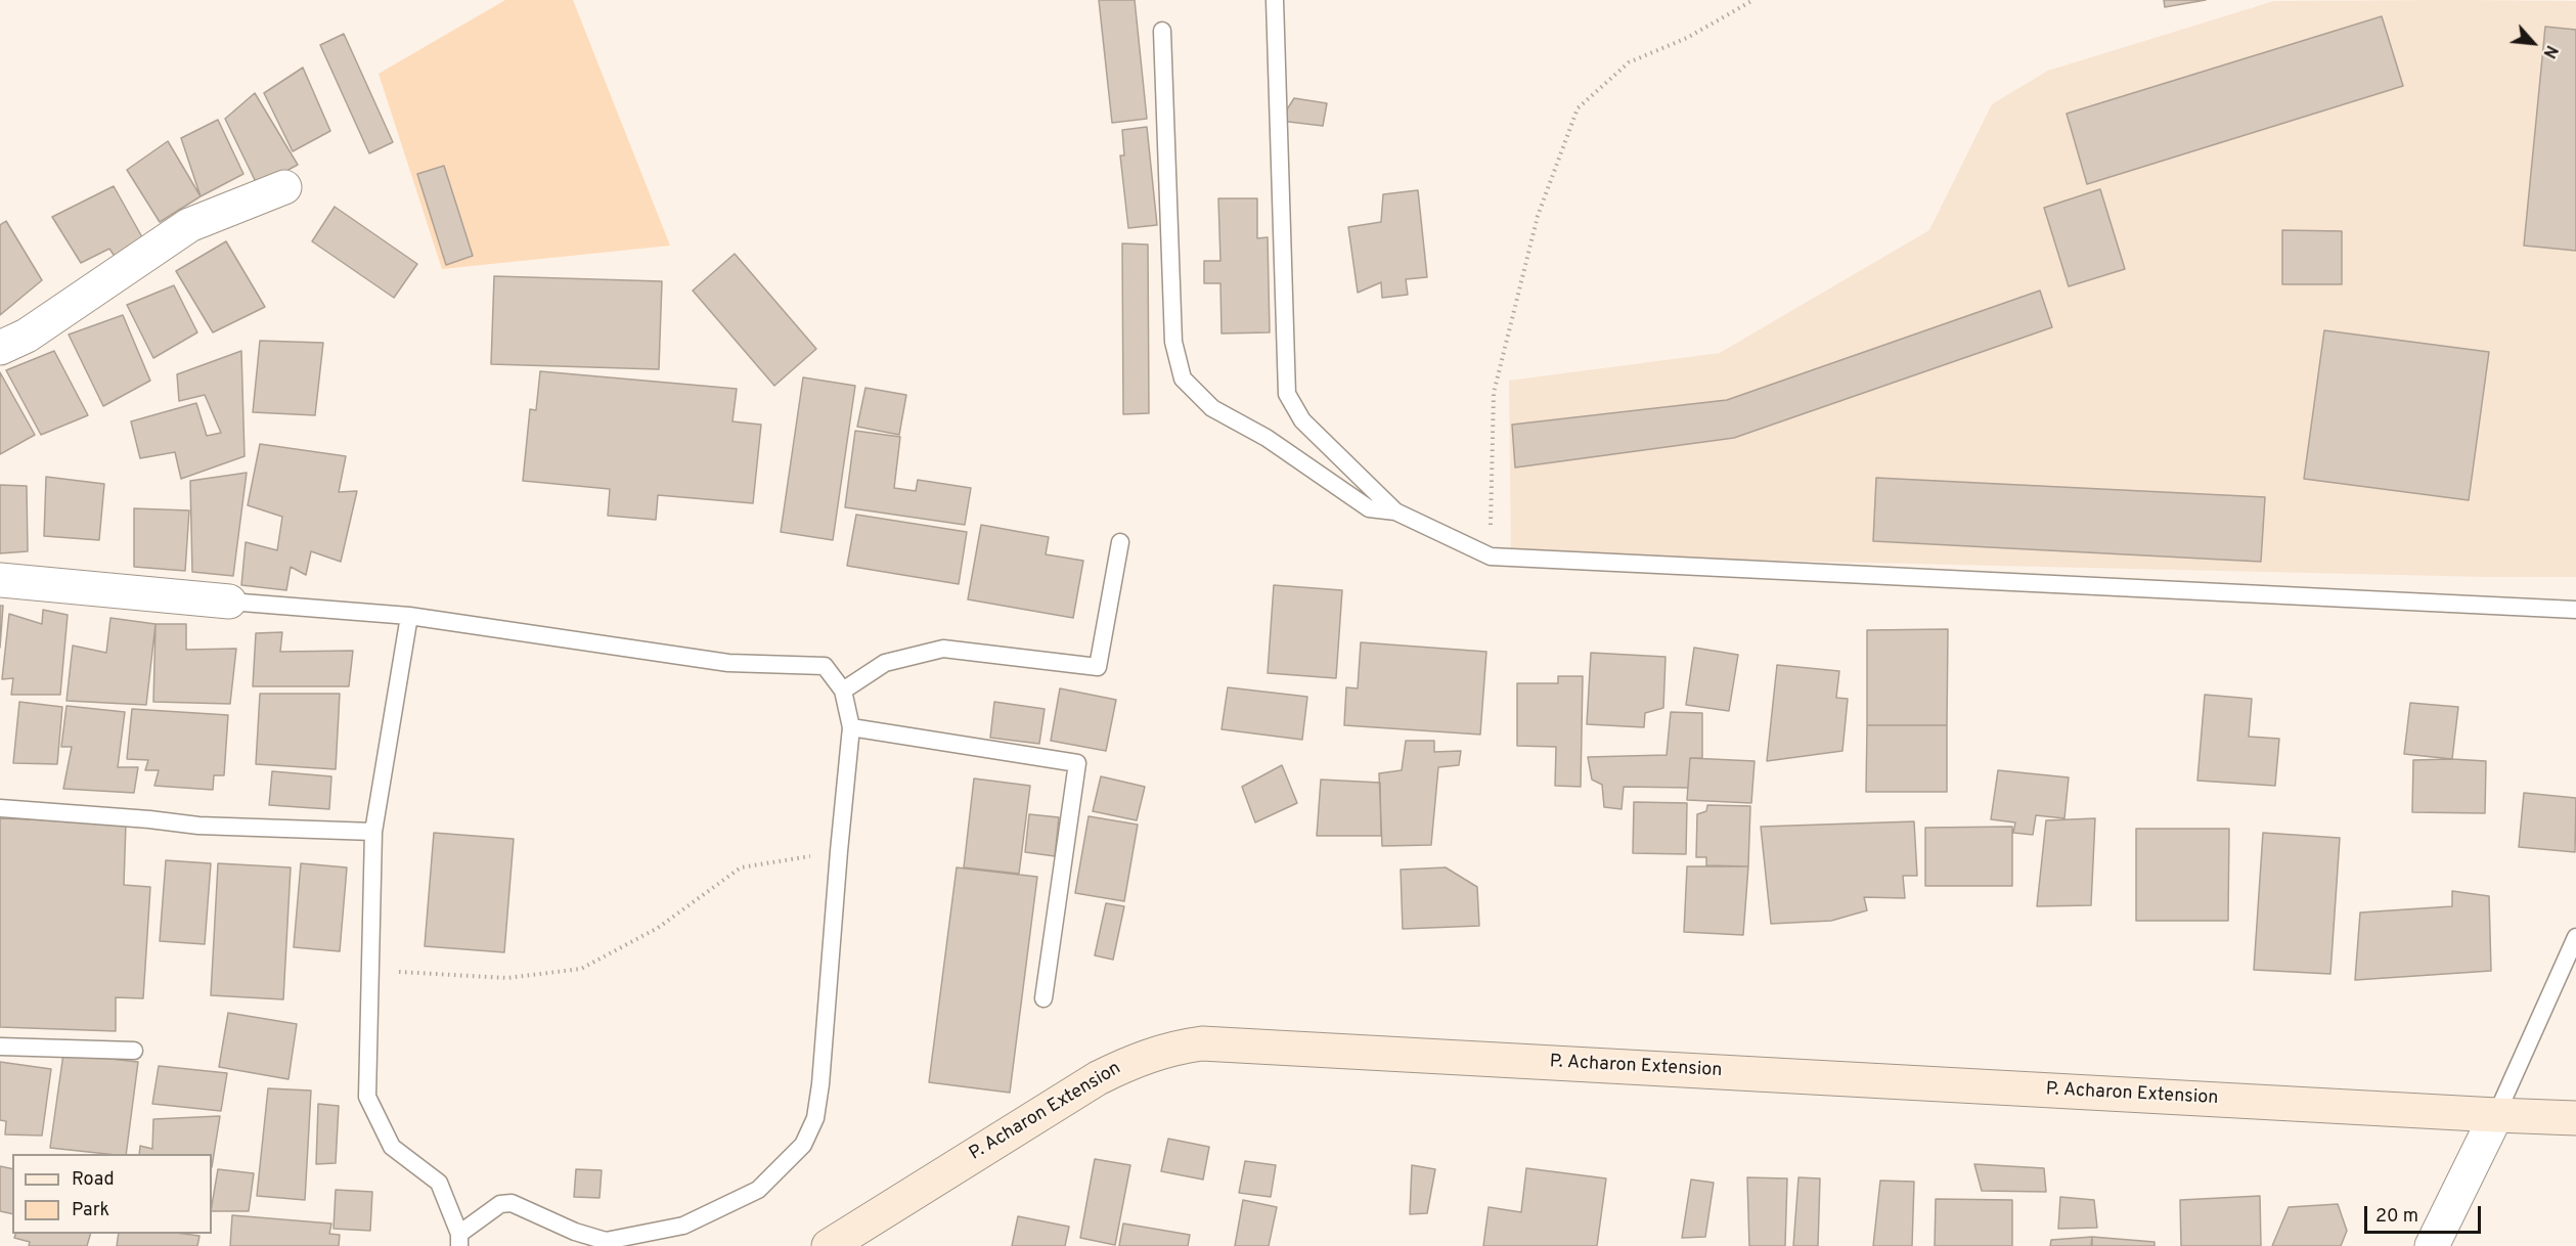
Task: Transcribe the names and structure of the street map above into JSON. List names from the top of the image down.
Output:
{
  "streets": {
    "main road": ["P. Acharon Extension"]
  },
  "legend": ["Road", "Park"],
  "scale_bar": "20 m",
  "north": "bottom right"
}
